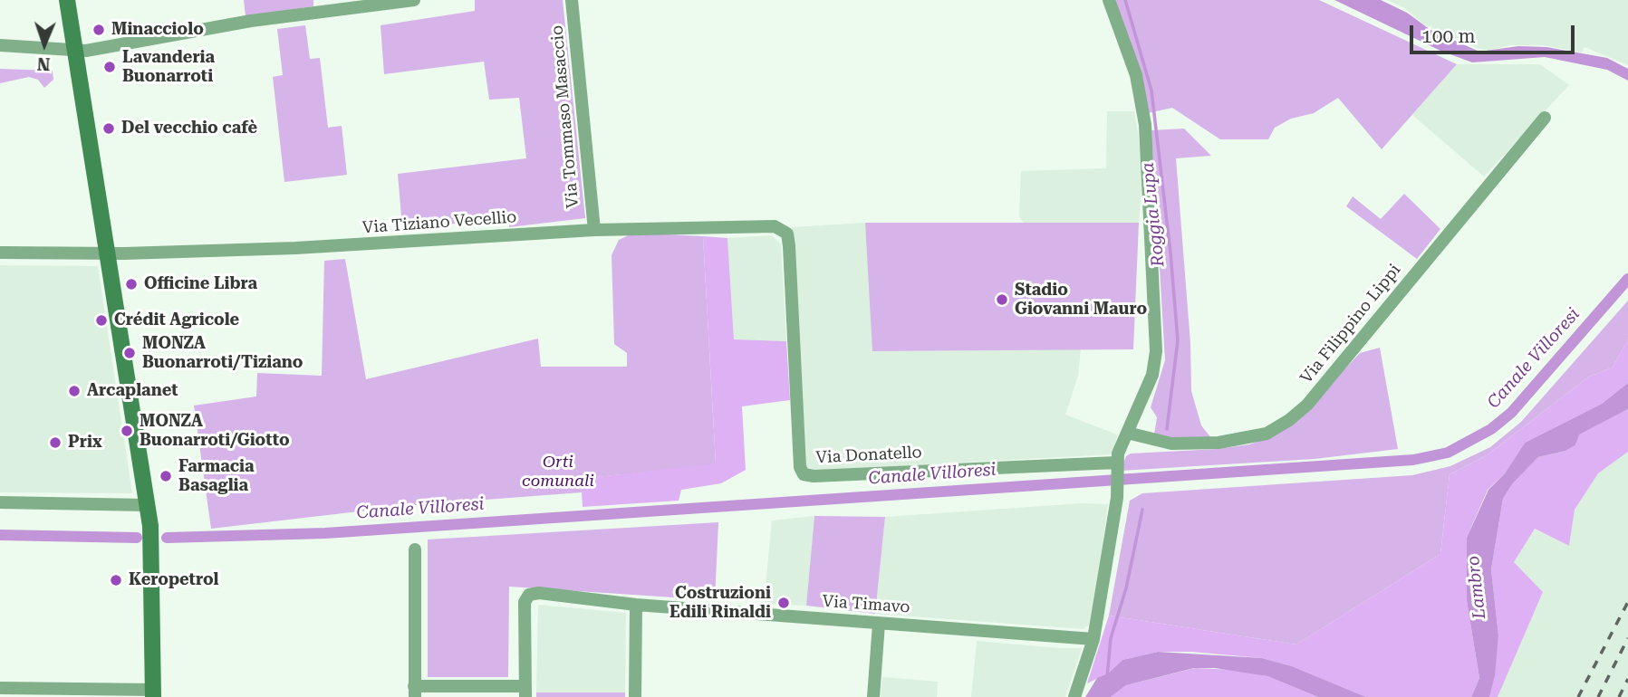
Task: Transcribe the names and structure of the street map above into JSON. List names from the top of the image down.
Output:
{
  "streets": {
    "street": [
      "Via Tommaso Masaccio",
      "Via Tiziano Vecellio",
      "Via Filippino Lippi",
      "Via Donatello",
      "Via Timavo"
    ]
  },
  "crossings": [
    ["Via Tommaso Masaccio", "Via Tiziano Vecellio"],
    ["Via Tiziano Vecellio", "Via Donatello"]
  ],
  "water": ["Roggia Lupa", "Canale Villoresi", "Lambro"],
  "parks": ["Orti comunali"],
  "places": [
    "Minacciolo",
    "Lavanderia Buonarroti",
    "Del vecchio cafè",
    "Officine Libra",
    "Stadio Giovanni Mauro",
    "Crédit Agricole",
    "MONZA Buonarroti/Tiziano",
    "Arcaplanet",
    "MONZA Buonarroti/Giotto",
    "Prix",
    "Farmacia Basaglia",
    "Keropetrol",
    "Costruzioni Edili Rinaldi"
  ],
  "scale_bar": "100 m",
  "north": "bottom"
}
